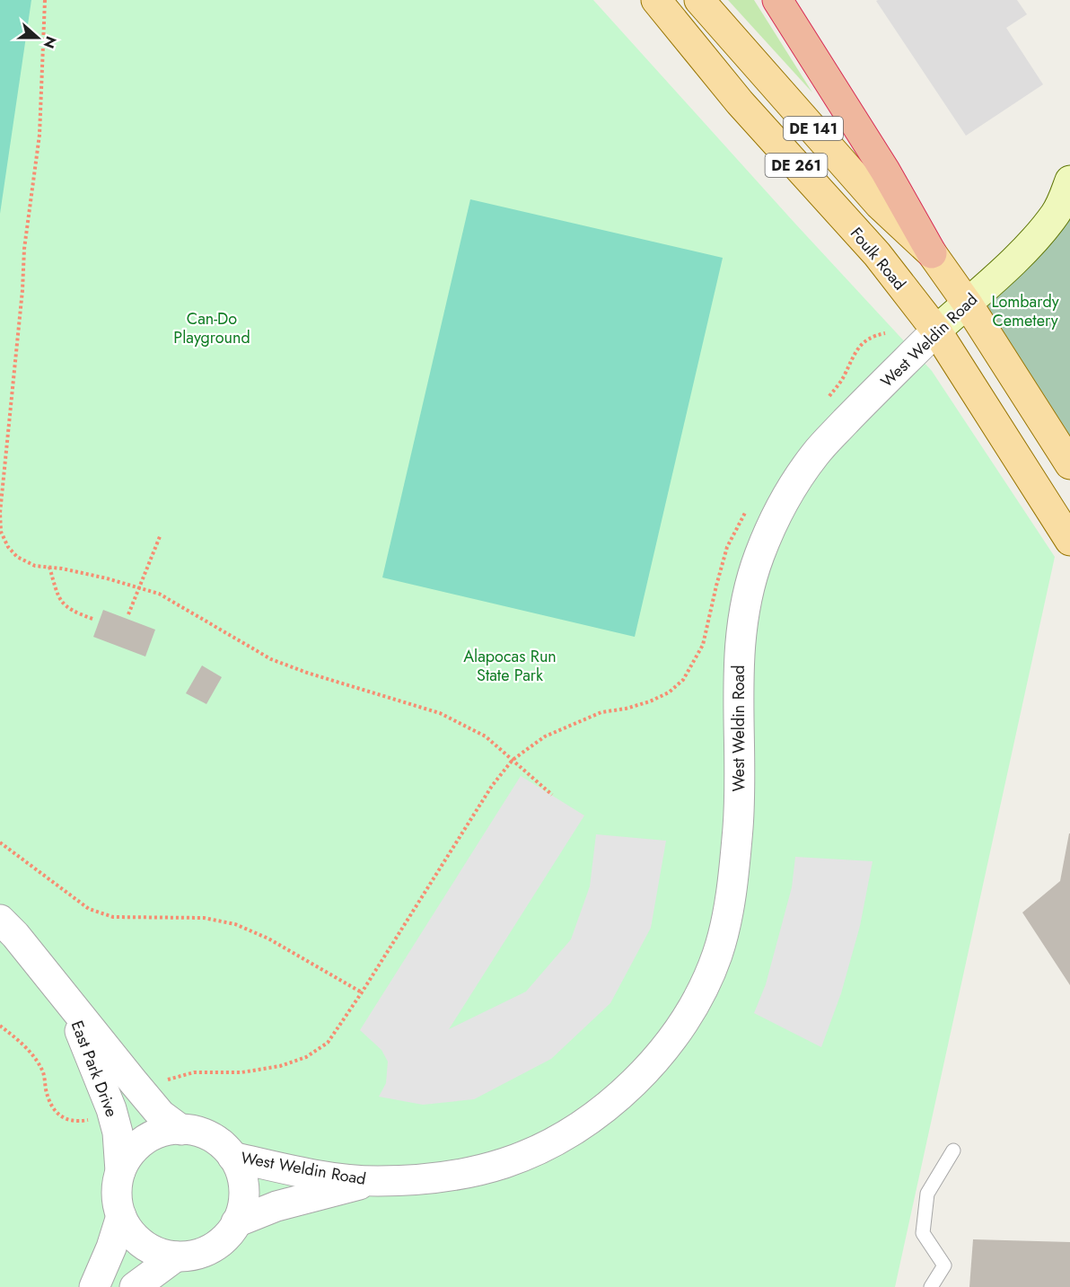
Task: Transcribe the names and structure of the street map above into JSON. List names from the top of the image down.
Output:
{
  "streets": {
    "main road": [
      "DE 141",
      "DE 261",
      "Foulk Road",
      "West Weldin Road"
    ],
    "street": ["East Park Drive"]
  },
  "crossings": [
    ["Foulk Road", "West Weldin Road"],
    ["West Weldin Road", "East Park Drive"]
  ],
  "parks": ["Lombardy Cemetery", "Can-Do Playground", "Alapocas Run State Park"],
  "north": "right"
}
